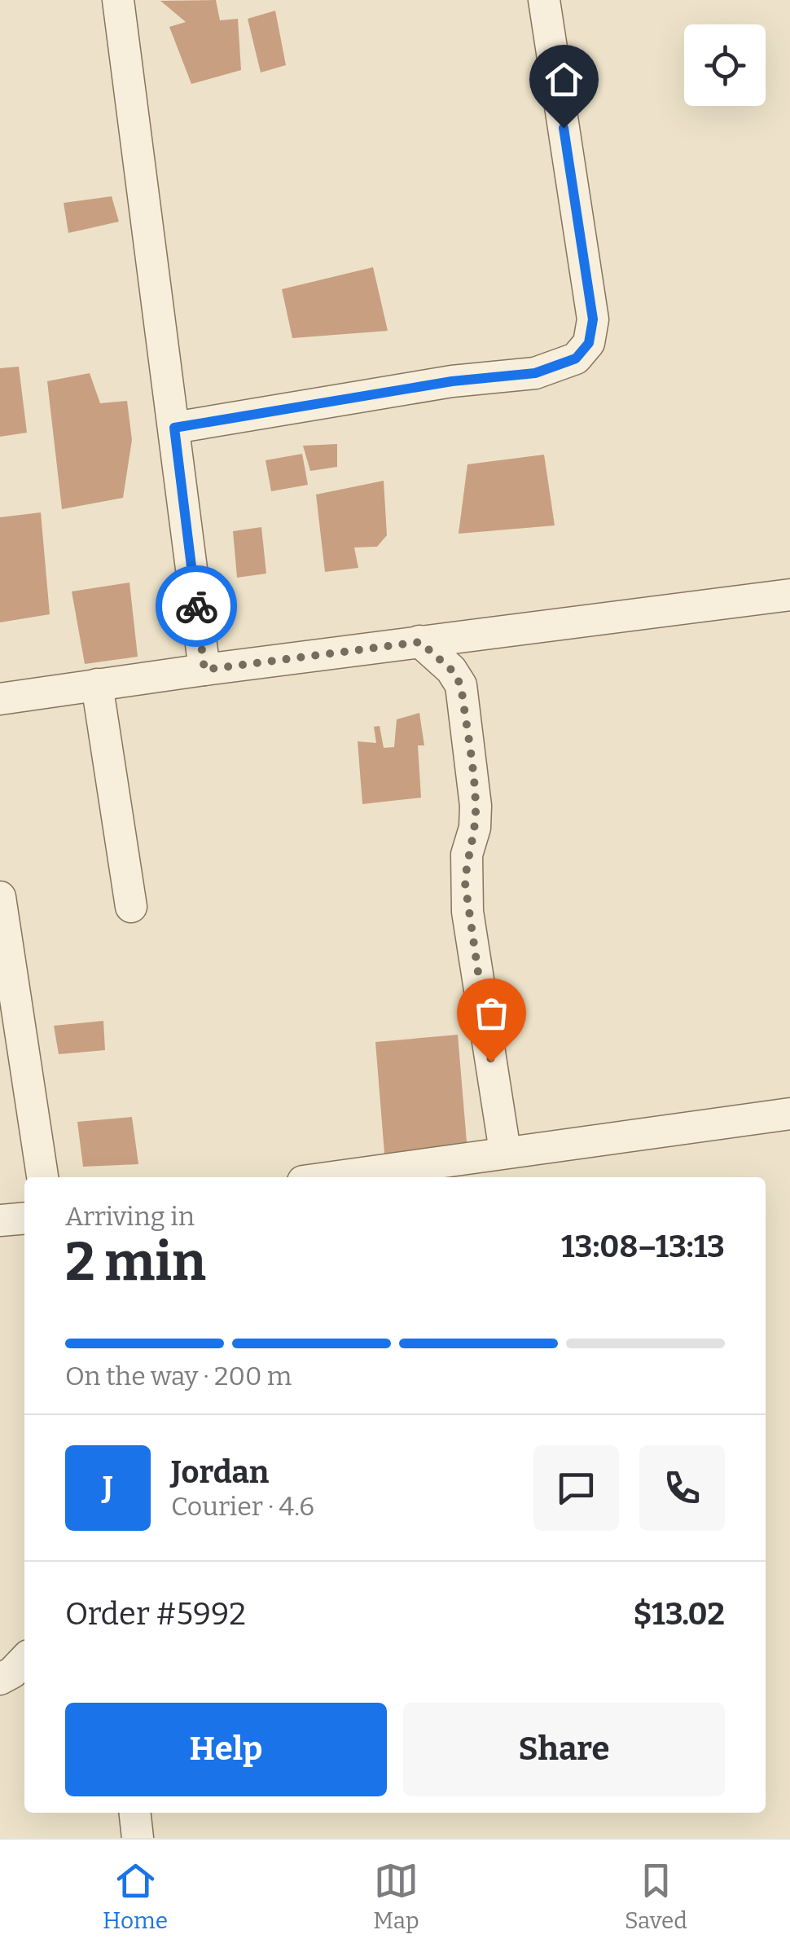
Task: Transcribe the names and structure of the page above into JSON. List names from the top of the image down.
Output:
{
  "page": {
    "heading": ["2 min", "Arriving in", "13:08–13:13"],
    "panel": [
      "Jordan",
      "Courier · 4.6",
      "Order #5992",
      "$13.02"
    ],
    "bar": "On the way · 200 m",
    "round": "J",
    "buttons": ["Help", "Share"],
    "tabs": ["Home", "Map", "Saved"]
  }
}
